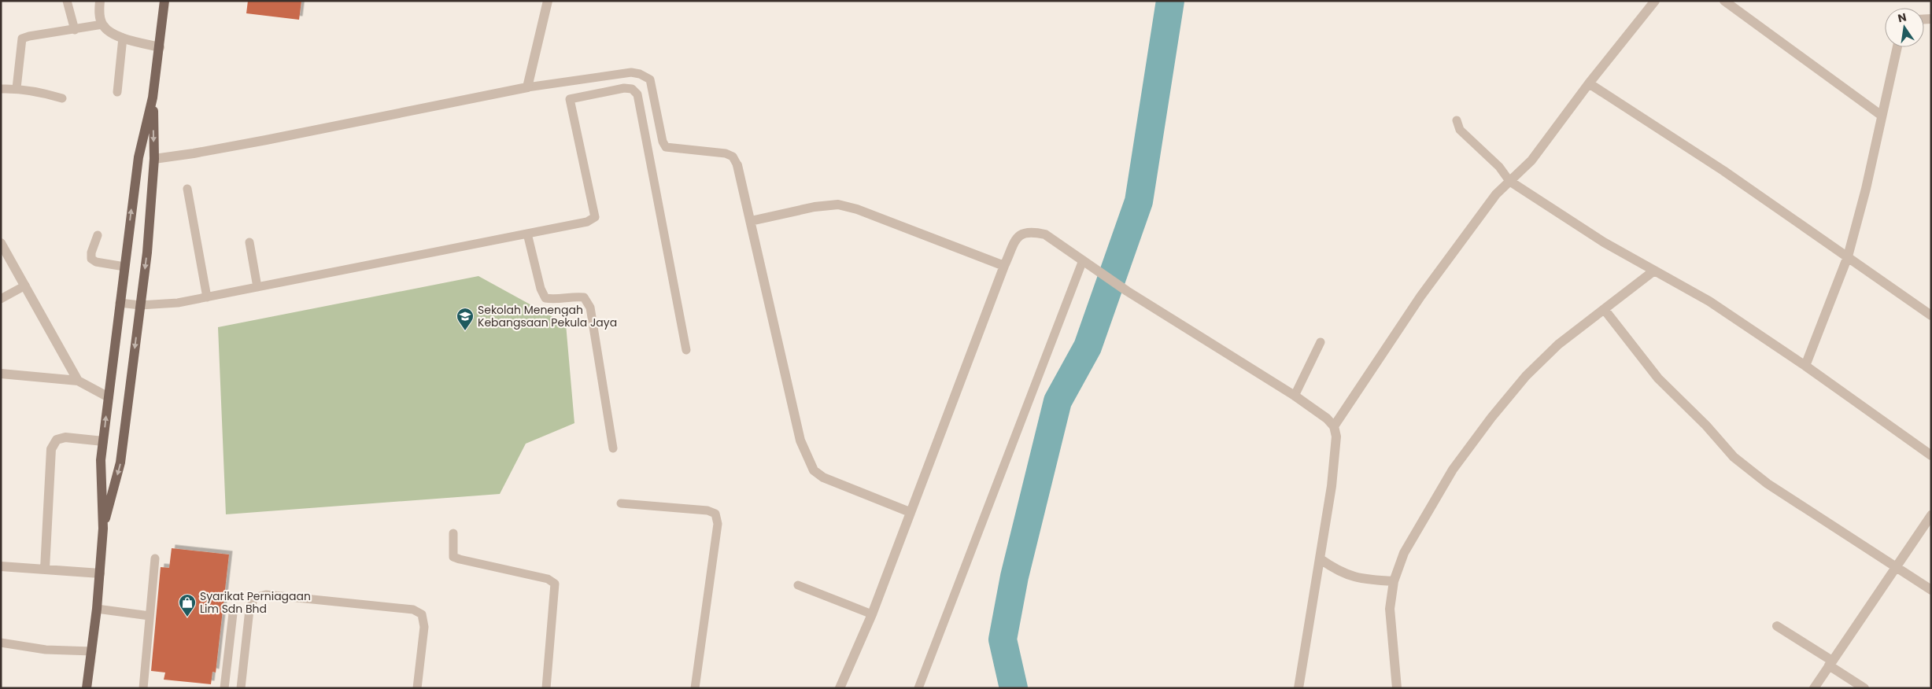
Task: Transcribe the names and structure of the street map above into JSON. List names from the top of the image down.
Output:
{
  "places": {
    "school or university": ["Sekolah Menengah Kebangsaan Pekula Jaya"],
    "shop": ["Syarikat Perniagaan Lim Sdn Bhd"]
  },
  "north": "top"
}
